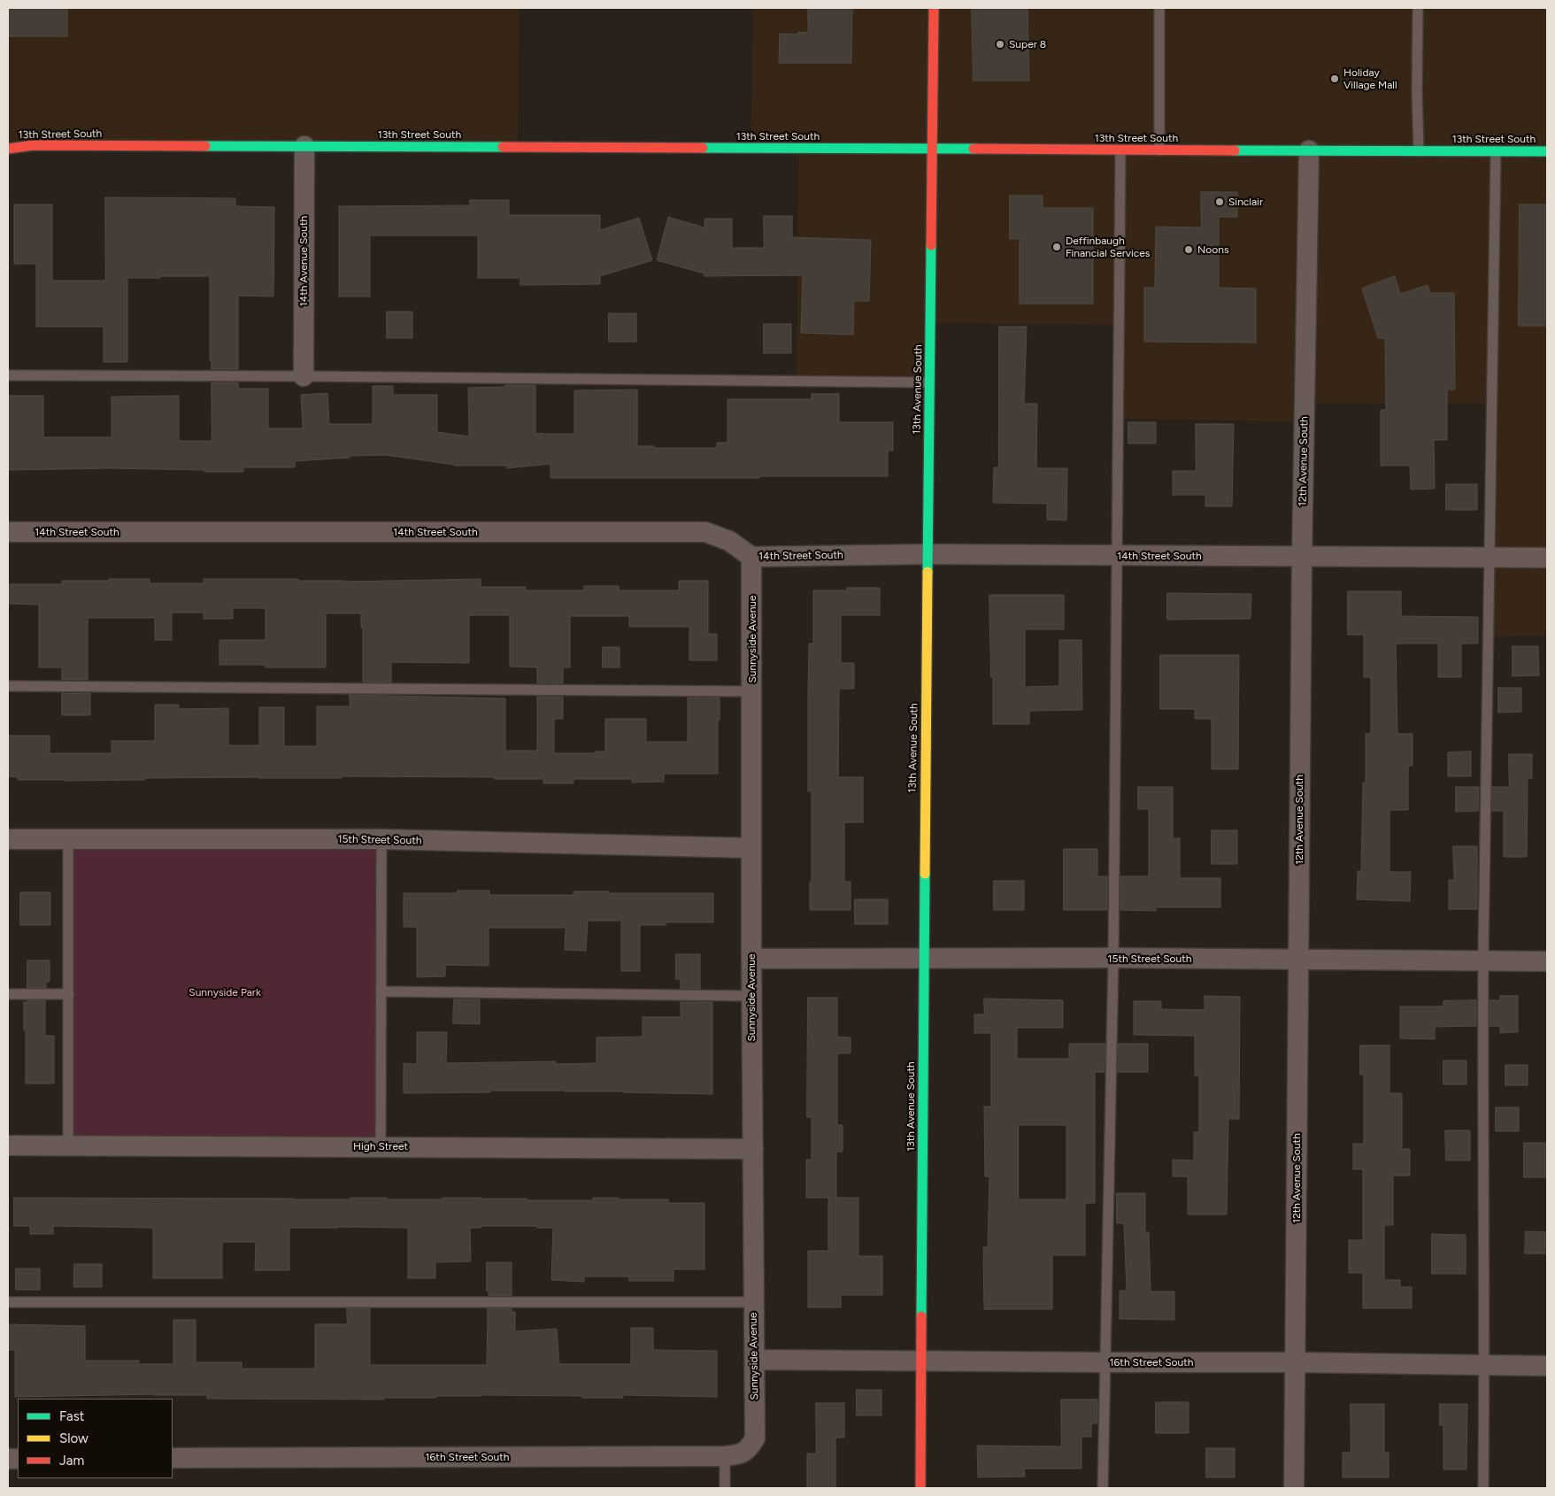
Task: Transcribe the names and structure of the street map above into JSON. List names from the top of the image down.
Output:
{
  "streets": {
    "street": [
      "13th Street South",
      "14th Avenue South",
      "13th Avenue South",
      "12th Avenue South",
      "14th Street South",
      "Sunnyside Avenue",
      "15th Street South",
      "High Street",
      "16th Street South"
    ]
  },
  "crossings": [
    ["13th Street South", "14th Avenue South"],
    ["13th Street South", "13th Avenue South"],
    ["13th Street South", "12th Avenue South"],
    ["13th Avenue South", "14th Street South"],
    ["13th Avenue South", "15th Street South"],
    ["13th Avenue South", "16th Street South"],
    ["12th Avenue South", "14th Street South"],
    ["12th Avenue South", "15th Street South"],
    ["12th Avenue South", "16th Street South"],
    ["14th Street South", "Sunnyside Avenue"],
    ["Sunnyside Avenue", "15th Street South"],
    ["Sunnyside Avenue", "High Street"],
    ["Sunnyside Avenue", "16th Street South"]
  ],
  "parks": ["Sunnyside Park"],
  "places": [
    "Super 8",
    "Holiday Village Mall",
    "Sinclair",
    "Deffinbaugh Financial Services",
    "Noons"
  ],
  "legend": ["Fast", "Slow", "Jam"]
}
